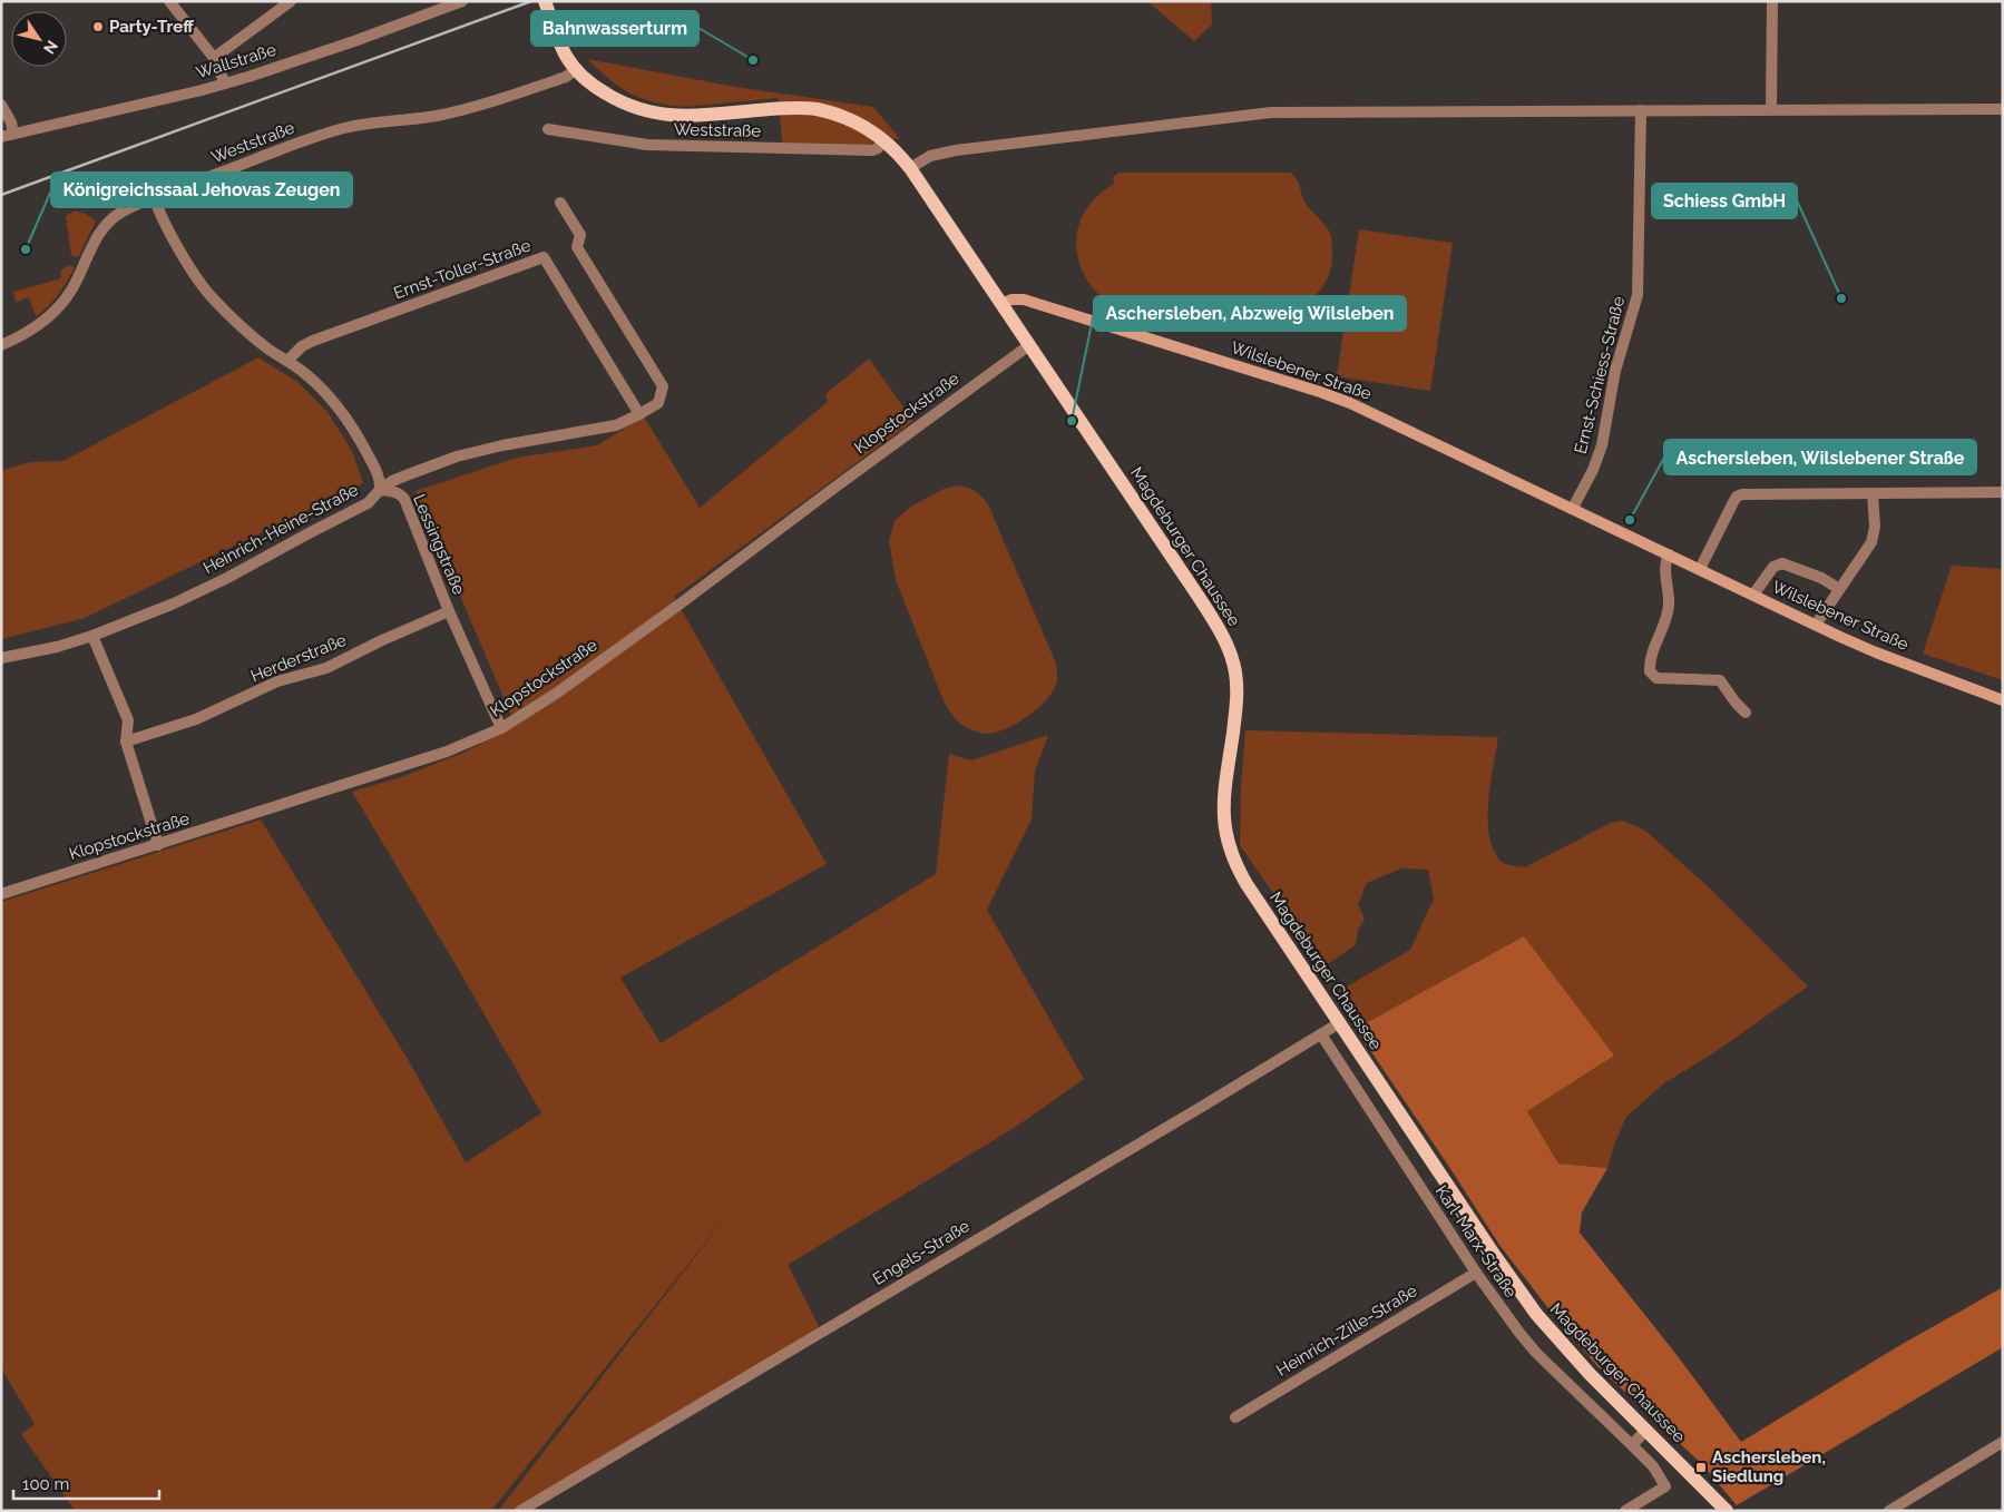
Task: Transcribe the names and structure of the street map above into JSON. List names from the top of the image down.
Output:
{
  "streets": {
    "main road": ["Magdeburger Chaussee"],
    "street": [
      "Wallstraße",
      "Weststraße",
      "Ernst-Toller-Straße",
      "Wilslebener Straße",
      "Ernst-Schiess-Straße",
      "Klopstockstraße",
      "Heinrich-Heine-Straße",
      "Lessingstraße",
      "Herderstraße",
      "Karl-Marx-Straße",
      "Engels-Straße",
      "Heinrich-Zille-Straße"
    ]
  },
  "crossings": [
    ["Weststraße", "Magdeburger Chaussee"],
    ["Ernst-Toller-Straße", "Heinrich-Heine-Straße"],
    ["Wilslebener Straße", "Ernst-Schiess-Straße"],
    ["Wilslebener Straße", "Magdeburger Chaussee"],
    ["Klopstockstraße", "Lessingstraße"],
    ["Klopstockstraße", "Magdeburger Chaussee"],
    ["Heinrich-Heine-Straße", "Lessingstraße"],
    ["Lessingstraße", "Herderstraße"],
    ["Magdeburger Chaussee", "Engels-Straße"],
    ["Karl-Marx-Straße", "Engels-Straße"],
    ["Karl-Marx-Straße", "Heinrich-Zille-Straße"]
  ],
  "places": {
    "other": [
      "Party-Treff",
      "Bahnwasserturm",
      "Königreichssaal Jehovas Zeugen",
      "Schiess GmbH",
      "Aschersleben, Abzweig Wilsleben",
      "Aschersleben, Wilslebener Straße"
    ],
    "transit": ["Aschersleben, Siedlung"]
  },
  "scale_bar": "100 m",
  "north": "bottom right"
}
